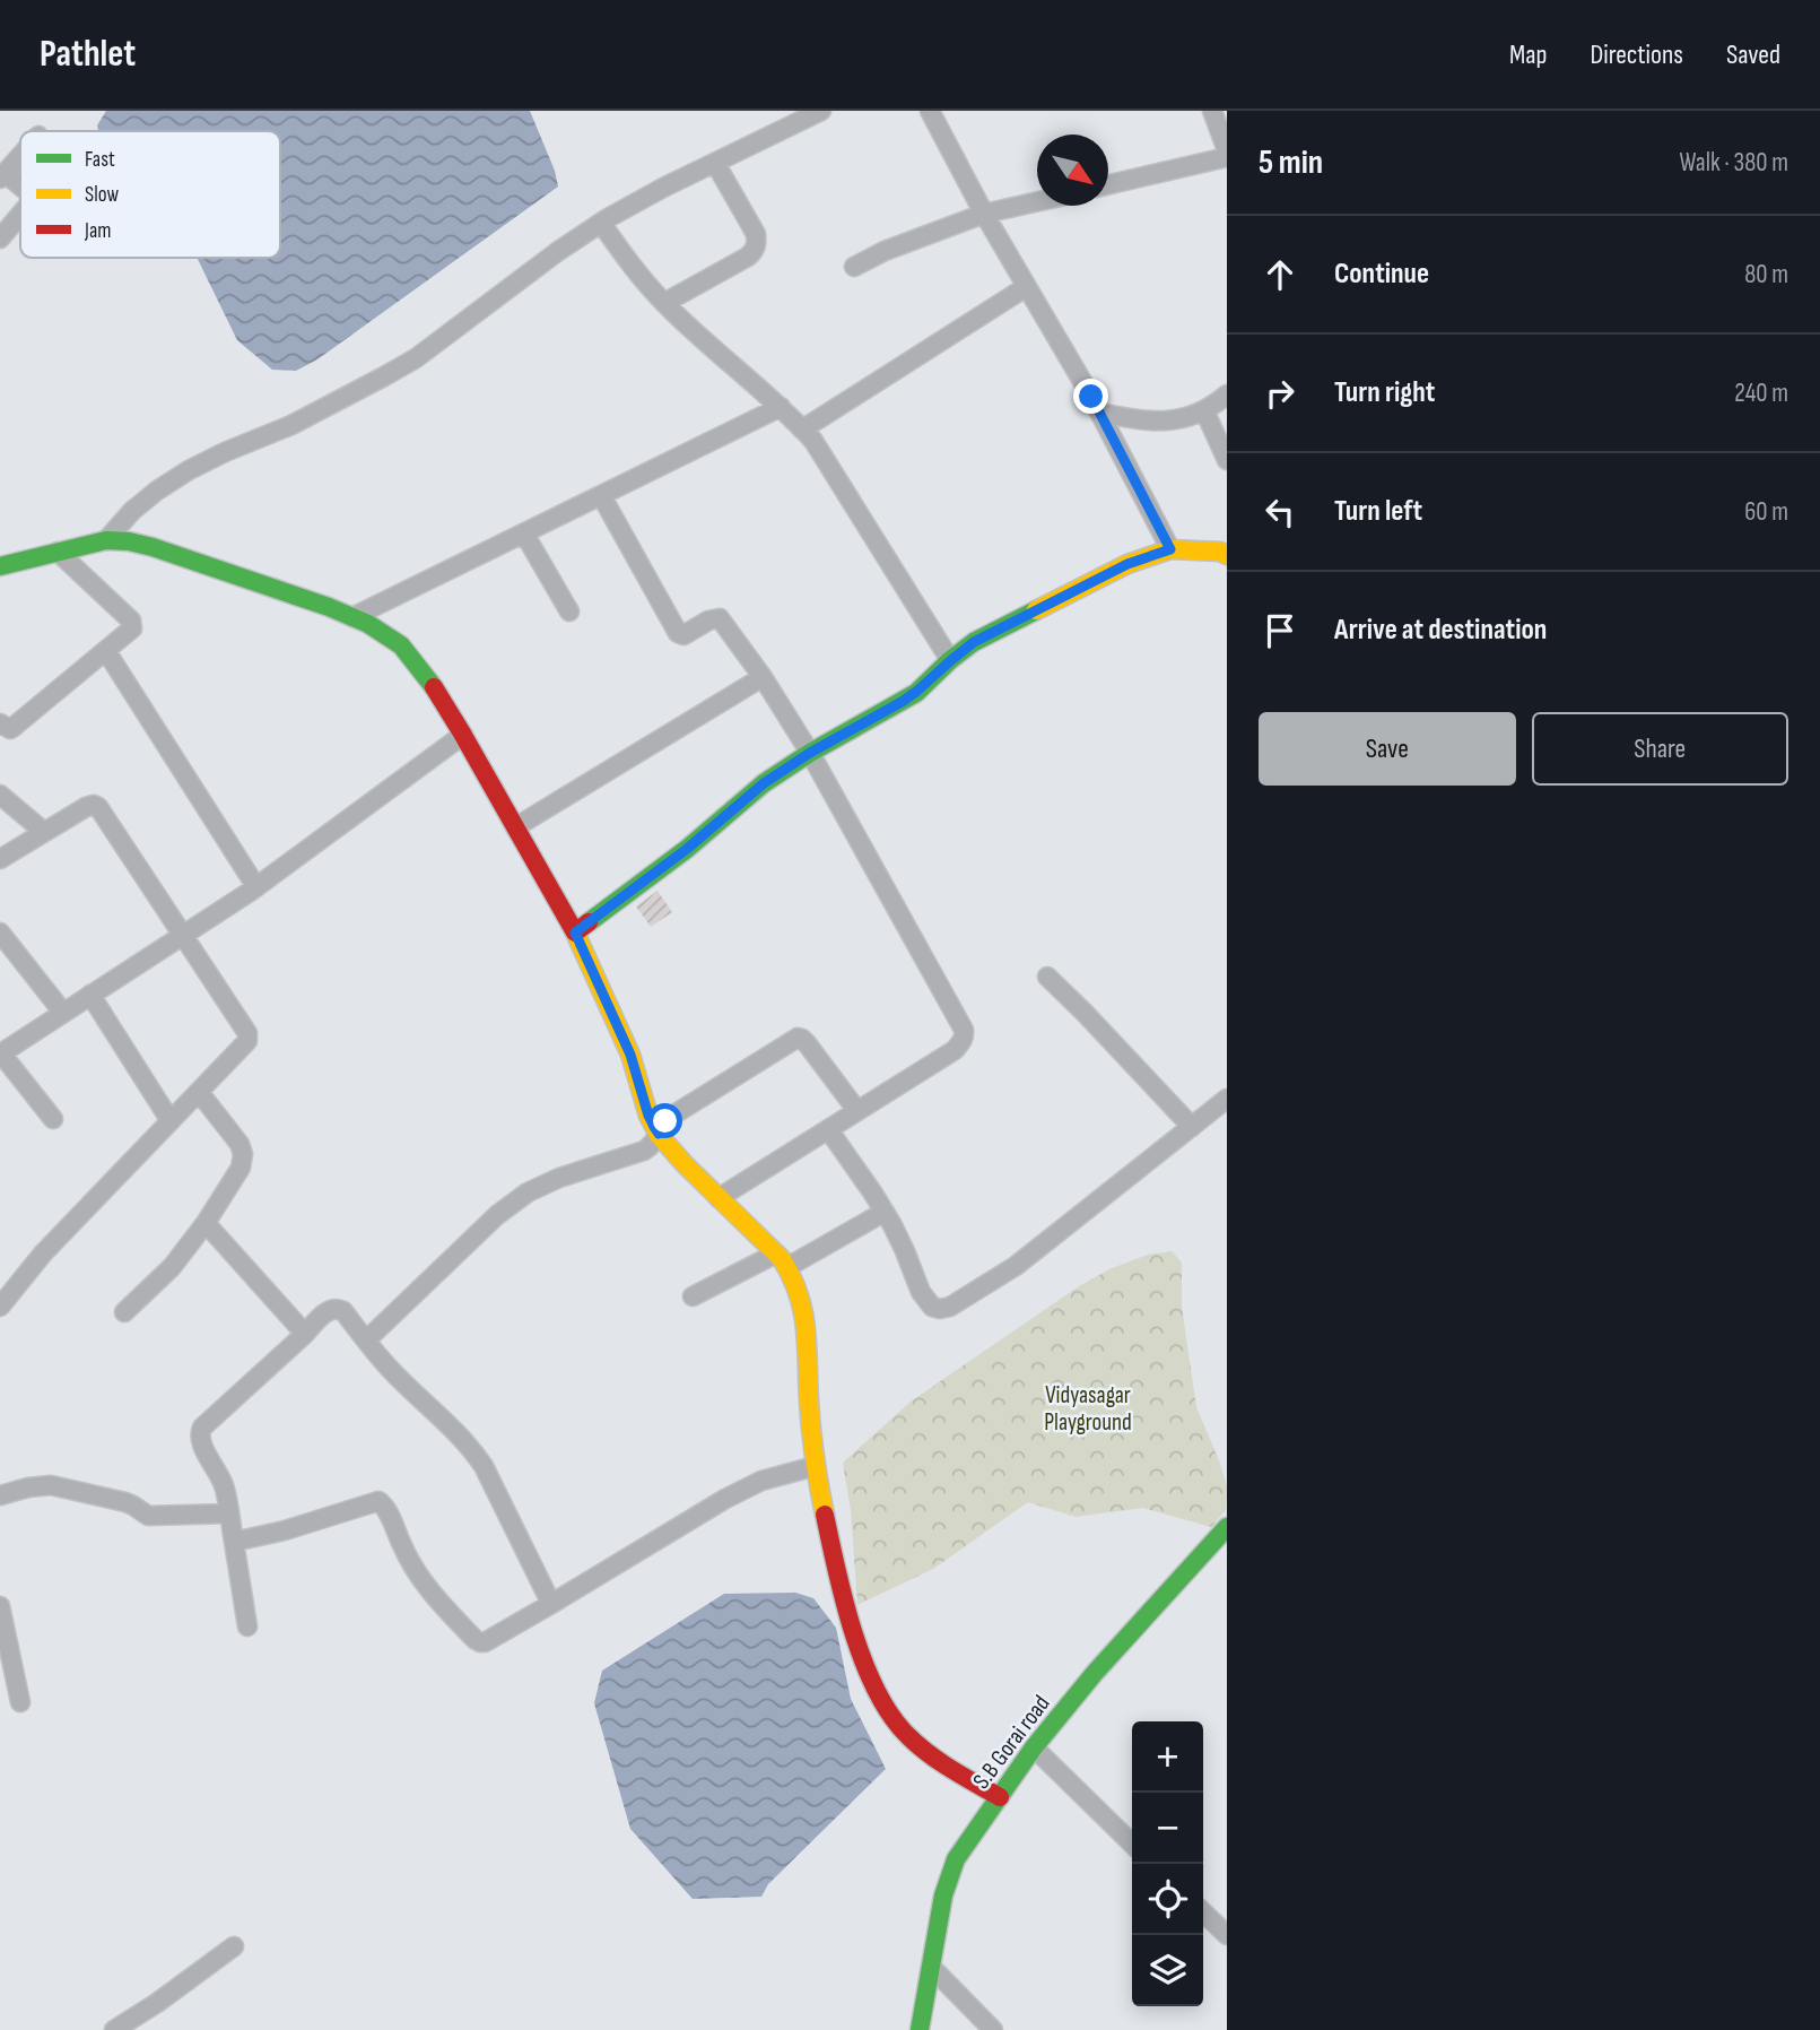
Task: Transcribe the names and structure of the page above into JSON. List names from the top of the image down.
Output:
{
  "streets": {
    "street": ["S.B Gorai road"]
  },
  "parks": ["Vidyasagar Playground"],
  "legend": ["Fast", "Slow", "Jam"],
  "north": "bottom right",
  "page": {
    "header": "Pathlet",
    "nav": ["Map", "Directions", "Saved"],
    "heading": ["5 min", "Walk · 380 m"],
    "list": [
      ["Continue", "80 m"],
      ["Turn right", "240 m"],
      ["Turn left", "60 m"],
      "Arrive at destination"
    ],
    "buttons": ["Save", "Share"],
    "map_buttons": ["+", "−"]
  }
}
